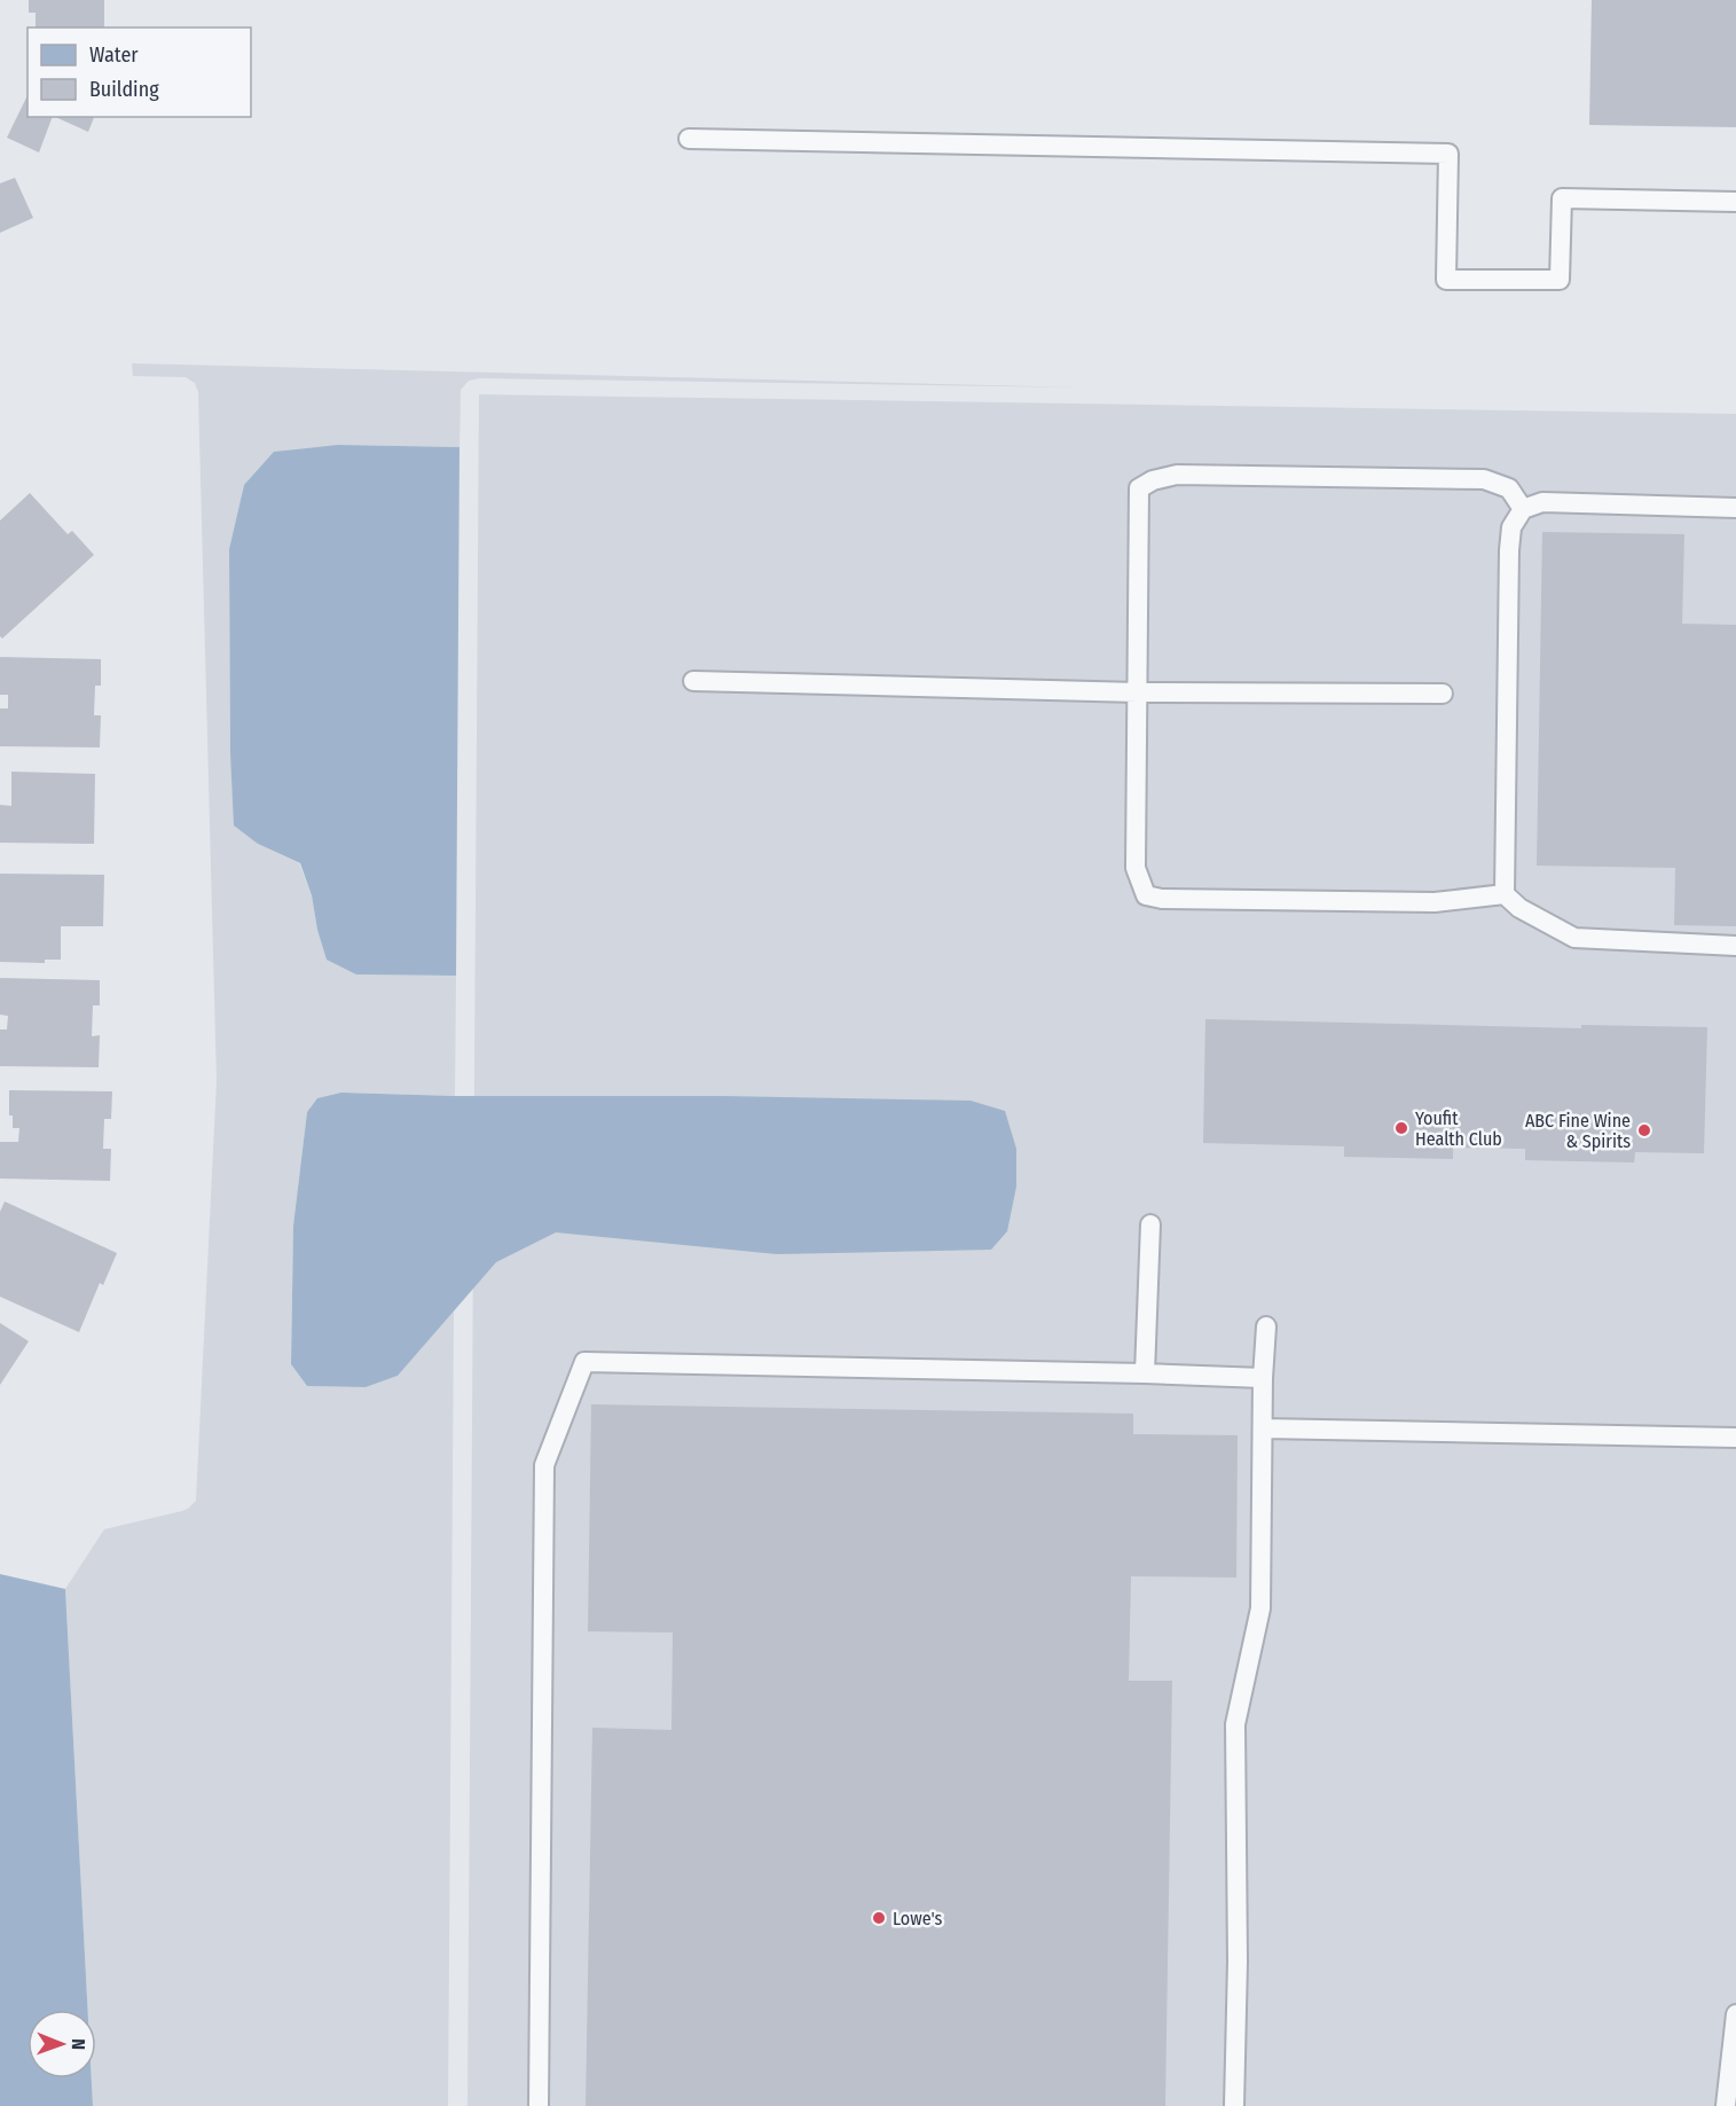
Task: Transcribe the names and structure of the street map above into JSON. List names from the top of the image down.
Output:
{
  "places": ["Youfit Health Club", "ABC Fine Wine & Spirits", "Lowe's"],
  "legend": ["Water", "Building"],
  "north": "right"
}
